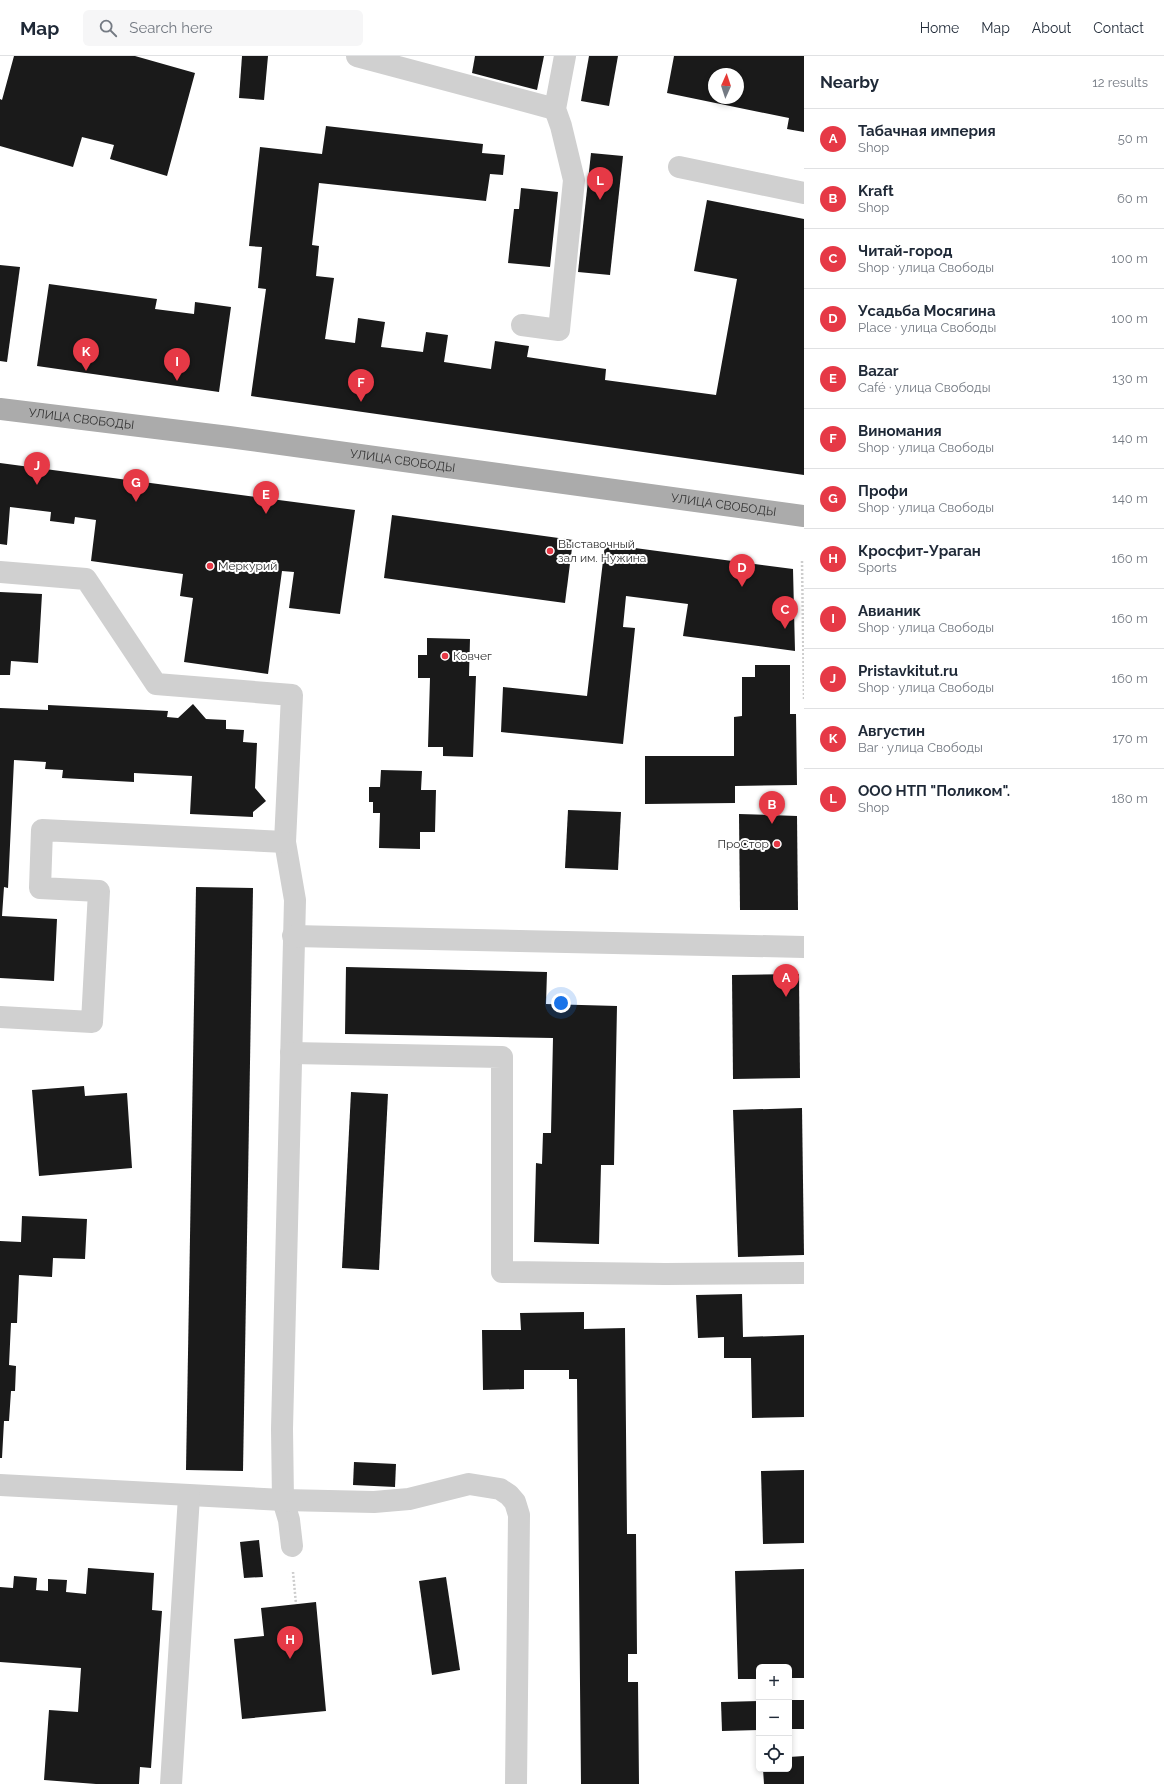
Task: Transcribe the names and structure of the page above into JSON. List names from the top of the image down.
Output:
{
  "streets": {
    "main road": ["УЛИЦА СВОБОДЫ"]
  },
  "places": [
    "Выставочный зал им. Нужина",
    "Меркурий",
    "Ковчег",
    "ПроСтор"
  ],
  "north": "top",
  "page": {
    "header": "Map",
    "search": "Search here",
    "nav": [
      "Home",
      "Map",
      "About",
      "Contact"
    ],
    "heading": ["Nearby", "12 results"],
    "list": [
      {
        "mark": "A",
        "name": "Табачная империя",
        "note": "Shop",
        "value": "50 m"
      },
      {
        "mark": "B",
        "name": "Kraft",
        "note": "Shop",
        "value": "60 m"
      },
      {
        "mark": "C",
        "name": "Читай-город",
        "note": "Shop · улица Свободы",
        "value": "100 m"
      },
      {
        "mark": "D",
        "name": "Усадьба Мосягина",
        "note": "Place · улица Свободы",
        "value": "100 m"
      },
      {
        "mark": "E",
        "name": "Bazar",
        "note": "Café · улица Свободы",
        "value": "130 m"
      },
      {
        "mark": "F",
        "name": "Виномания",
        "note": "Shop · улица Свободы",
        "value": "140 m"
      },
      {
        "mark": "G",
        "name": "Профи",
        "note": "Shop · улица Свободы",
        "value": "140 m"
      },
      {
        "mark": "H",
        "name": "Кросфит-Ураган",
        "note": "Sports",
        "value": "160 m"
      },
      {
        "mark": "I",
        "name": "Авианик",
        "note": "Shop · улица Свободы",
        "value": "160 m"
      },
      {
        "mark": "J",
        "name": "Pristavkitut.ru",
        "note": "Shop · улица Свободы",
        "value": "160 m"
      },
      {
        "mark": "K",
        "name": "Августин",
        "note": "Bar · улица Свободы",
        "value": "170 m"
      },
      {
        "mark": "L",
        "name": "ООО НТП \"Поликом\".",
        "note": "Shop",
        "value": "180 m"
      }
    ],
    "pins": [
      "L",
      "K",
      "I",
      "F",
      "J",
      "G",
      "E",
      "D",
      "C",
      "B",
      "A",
      "H"
    ],
    "map_buttons": ["+", "−"]
  }
}
